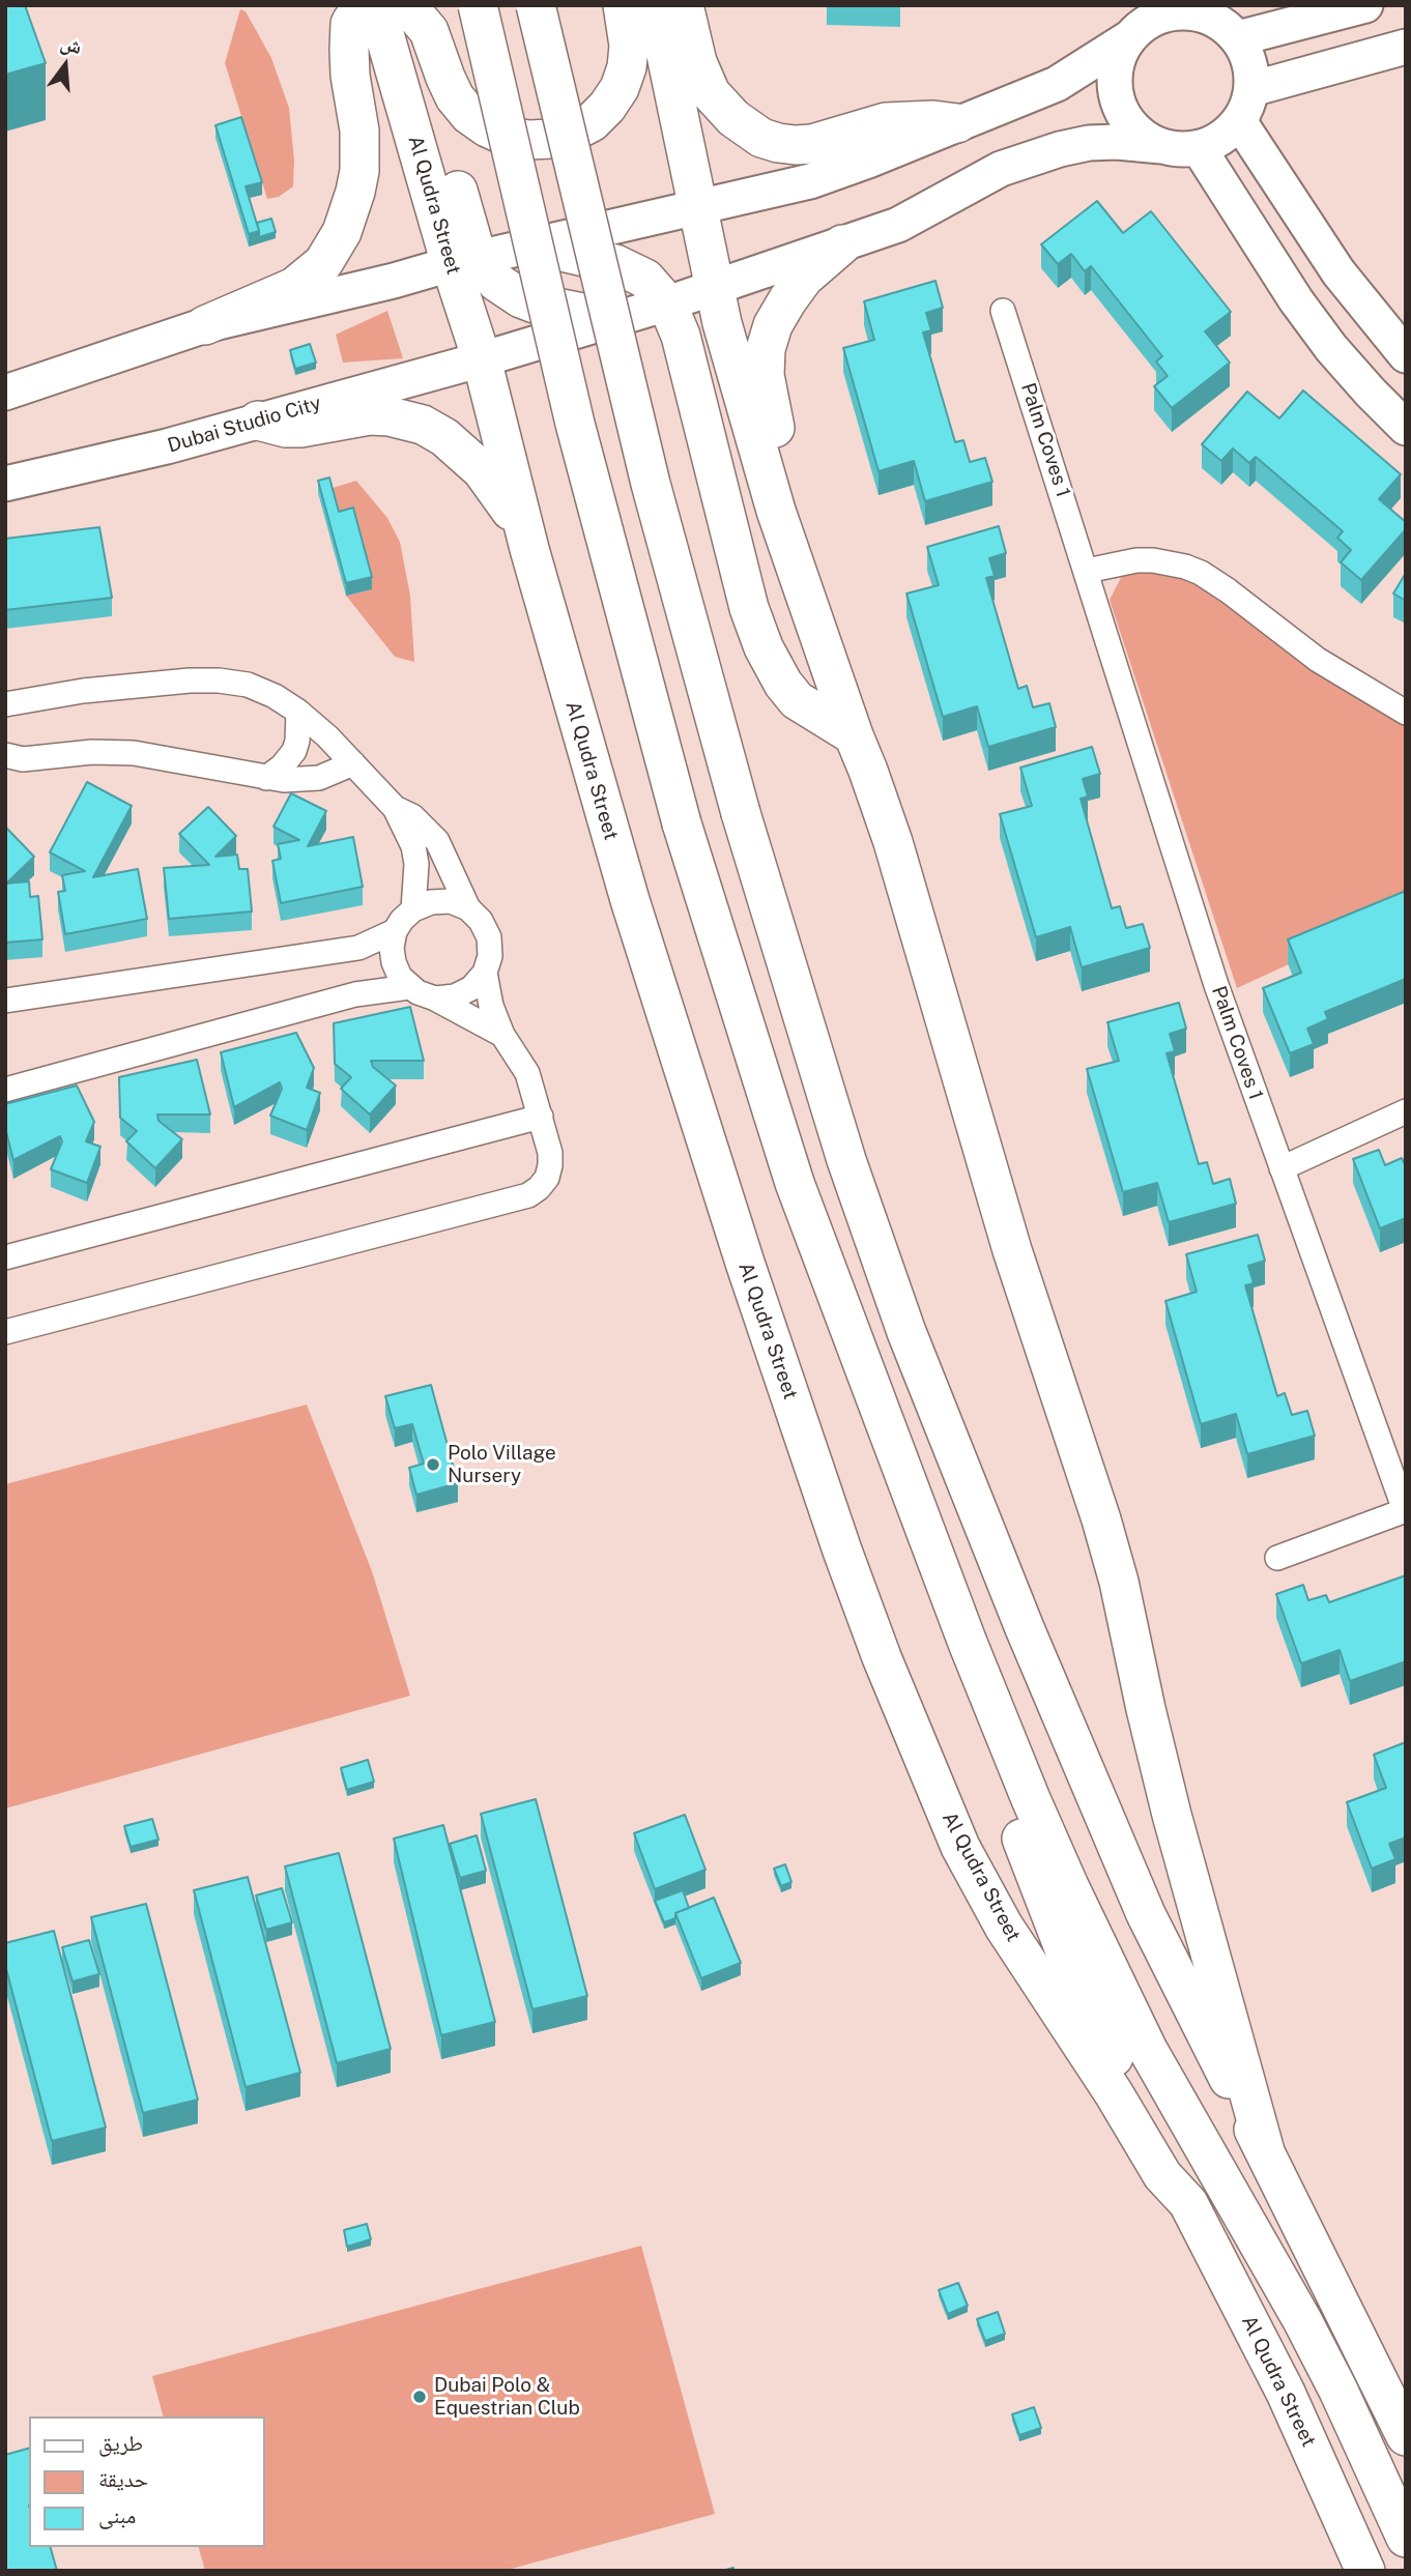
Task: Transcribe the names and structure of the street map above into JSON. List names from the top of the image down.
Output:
{
  "streets": {
    "main road": ["Al Qudra Street", "Dubai Studio City"],
    "street": ["Palm Coves 1"]
  },
  "crossings": [
    ["Al Qudra Street", "Dubai Studio City"]
  ],
  "places": ["Polo Village Nursery", "Dubai Polo & Equestrian Club"],
  "legend": ["طريق", "حديقة", "مبنى"],
  "north": "top"
}
